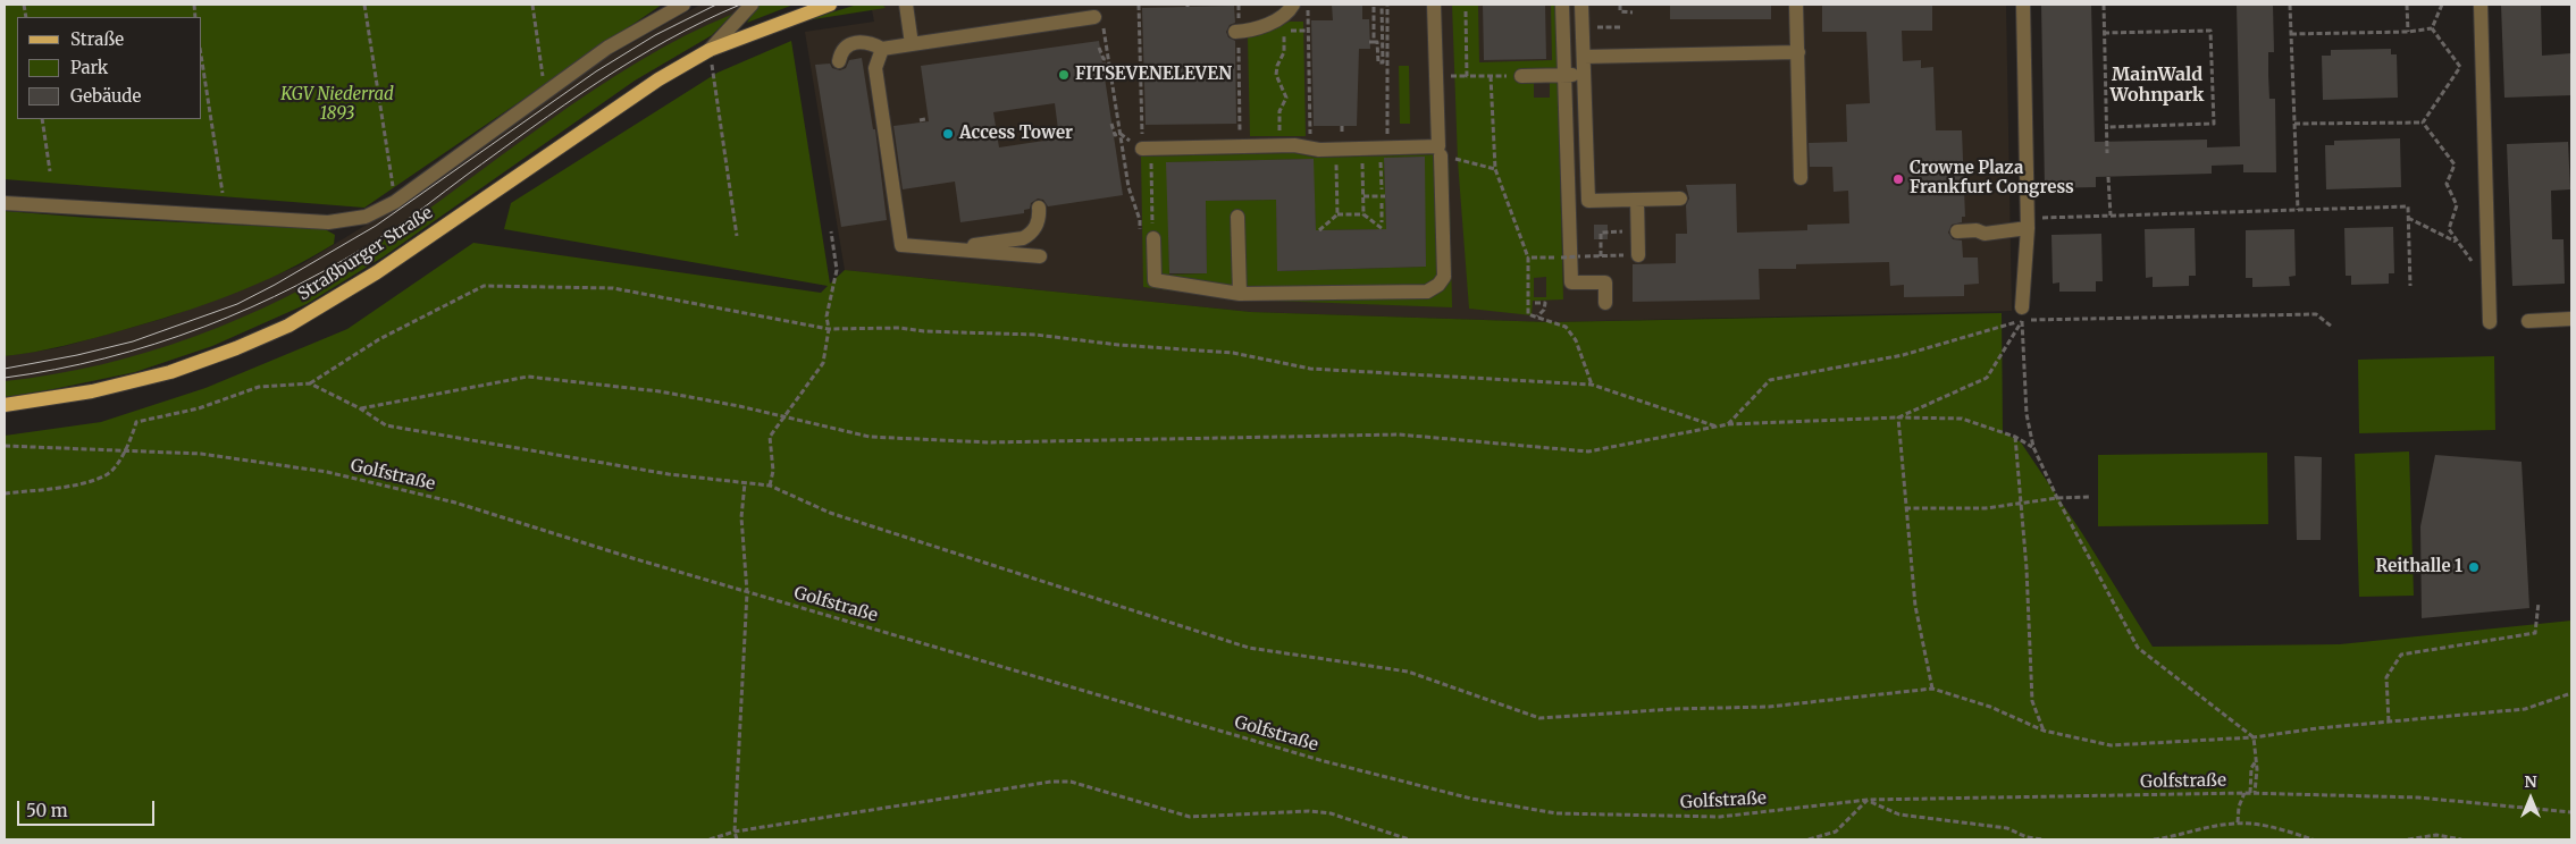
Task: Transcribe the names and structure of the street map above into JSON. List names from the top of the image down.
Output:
{
  "streets": {
    "main road": ["Straßburger Straße"],
    "path": ["Golfstraße"]
  },
  "districts": ["MainWald Wohnpark"],
  "parks": ["KGV Niederrad 1893"],
  "places": [
    "FITSEVENELEVEN",
    "Access Tower",
    "Crowne Plaza Frankfurt Congress",
    "Reithalle 1"
  ],
  "legend": ["Straße", "Park", "Gebäude"],
  "scale_bar": "50 m",
  "north": "top"
}
